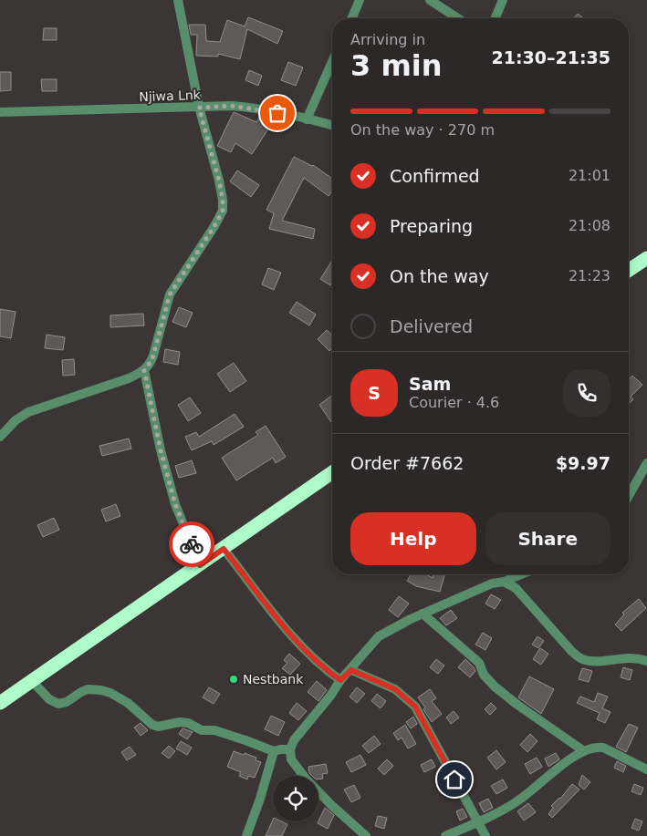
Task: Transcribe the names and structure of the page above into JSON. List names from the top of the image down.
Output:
{
  "streets": {
    "street": ["Njiwa Lnk"]
  },
  "places": ["Nestbank"],
  "page": {
    "heading": ["3 min", "Arriving in", "21:30–21:35"],
    "panel": [
      "Sam",
      "Courier · 4.6",
      "Order #7662",
      "$9.97"
    ],
    "bar": "On the way · 270 m",
    "list": [
      ["Confirmed", "21:01"],
      ["Preparing", "21:08"],
      ["On the way", "21:23"],
      "Delivered"
    ],
    "round": "S",
    "buttons": ["Help", "Share"]
  }
}
